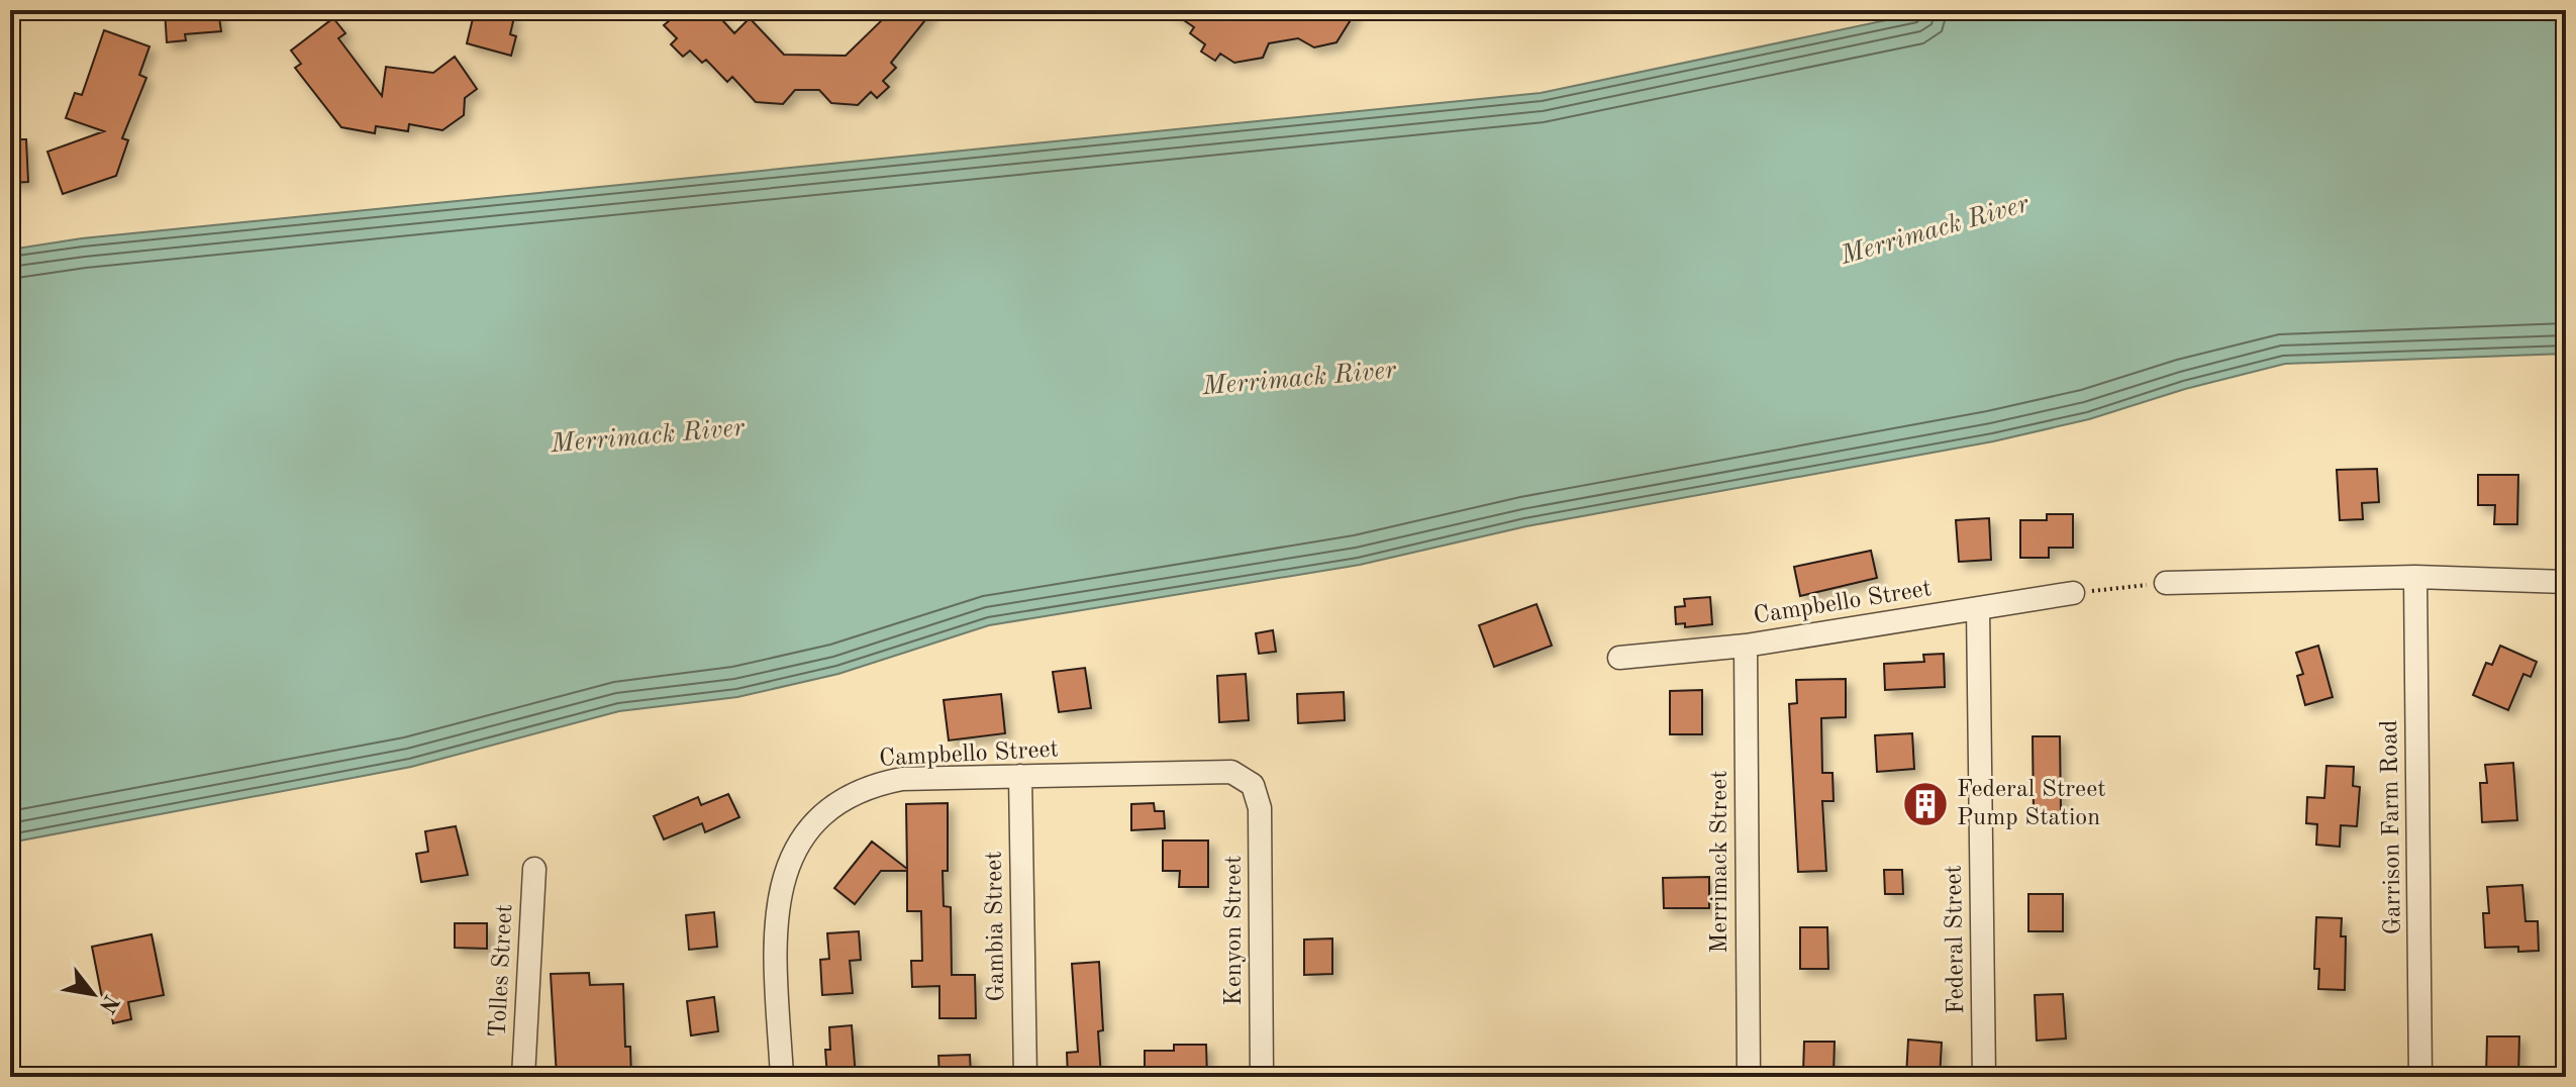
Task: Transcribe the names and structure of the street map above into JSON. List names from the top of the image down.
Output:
{
  "streets": {
    "street": [
      "Campbello Street",
      "Garrison Farm Road",
      "Merrimack Street",
      "Gambia Street",
      "Kenyon Street",
      "Federal Street",
      "Tolles Street"
    ]
  },
  "crossings": [
    ["Campbello Street", "Merrimack Street"],
    ["Campbello Street", "Gambia Street"],
    ["Campbello Street", "Kenyon Street"],
    ["Campbello Street", "Federal Street"]
  ],
  "water": ["Merrimack River"],
  "places": {
    "building": ["Federal Street Pump Station"]
  },
  "north": "bottom right"
}
